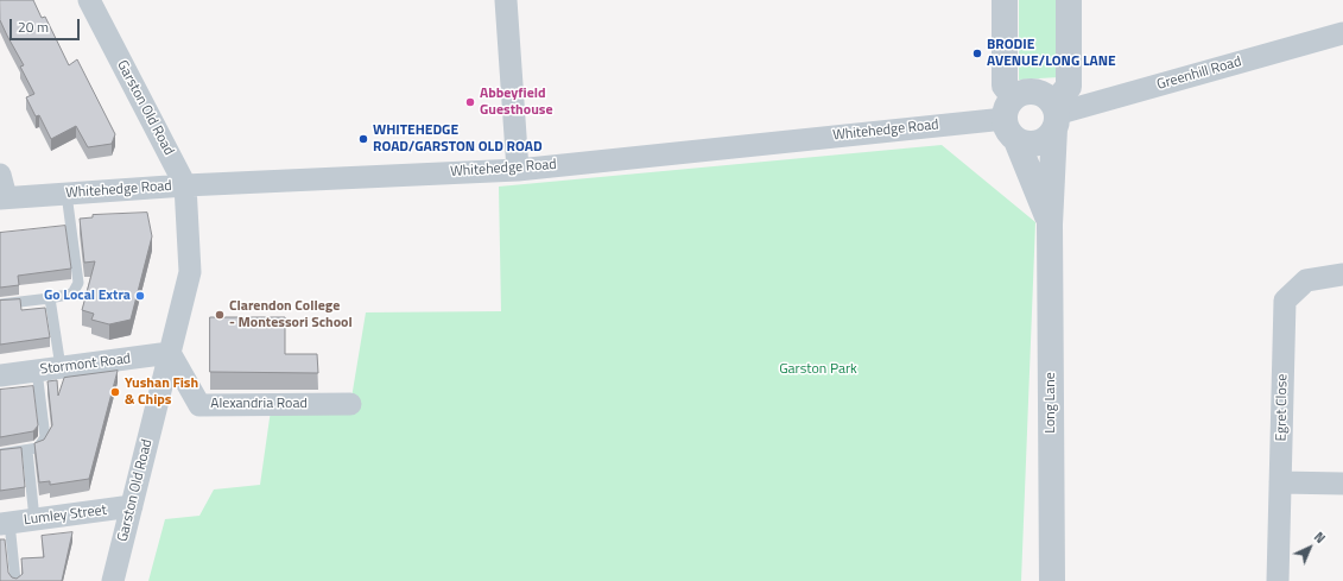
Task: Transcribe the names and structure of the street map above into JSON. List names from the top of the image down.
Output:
{
  "streets": {
    "street": [
      "Greenhill Road",
      "Garston Old Road",
      "Whitehedge Road",
      "Stormont Road",
      "Long Lane",
      "Alexandria Road",
      "Egret Close",
      "Lumley Street"
    ]
  },
  "crossings": [
    ["Greenhill Road", "Whitehedge Road"],
    ["Greenhill Road", "Long Lane"],
    ["Garston Old Road", "Whitehedge Road"],
    ["Garston Old Road", "Stormont Road"],
    ["Garston Old Road", "Alexandria Road"],
    ["Garston Old Road", "Lumley Street"],
    ["Whitehedge Road", "Long Lane"],
    ["Stormont Road", "Alexandria Road"]
  ],
  "parks": ["Garston Park"],
  "places": [
    "BRODIE AVENUE/LONG LANE",
    "Abbeyfield Guesthouse",
    "WHITEHEDGE ROAD/GARSTON OLD ROAD",
    "Go Local Extra",
    "Clarendon College - Montessori School",
    "Yushan Fish & Chips"
  ],
  "scale_bar": "20 m",
  "north": "top right"
}
